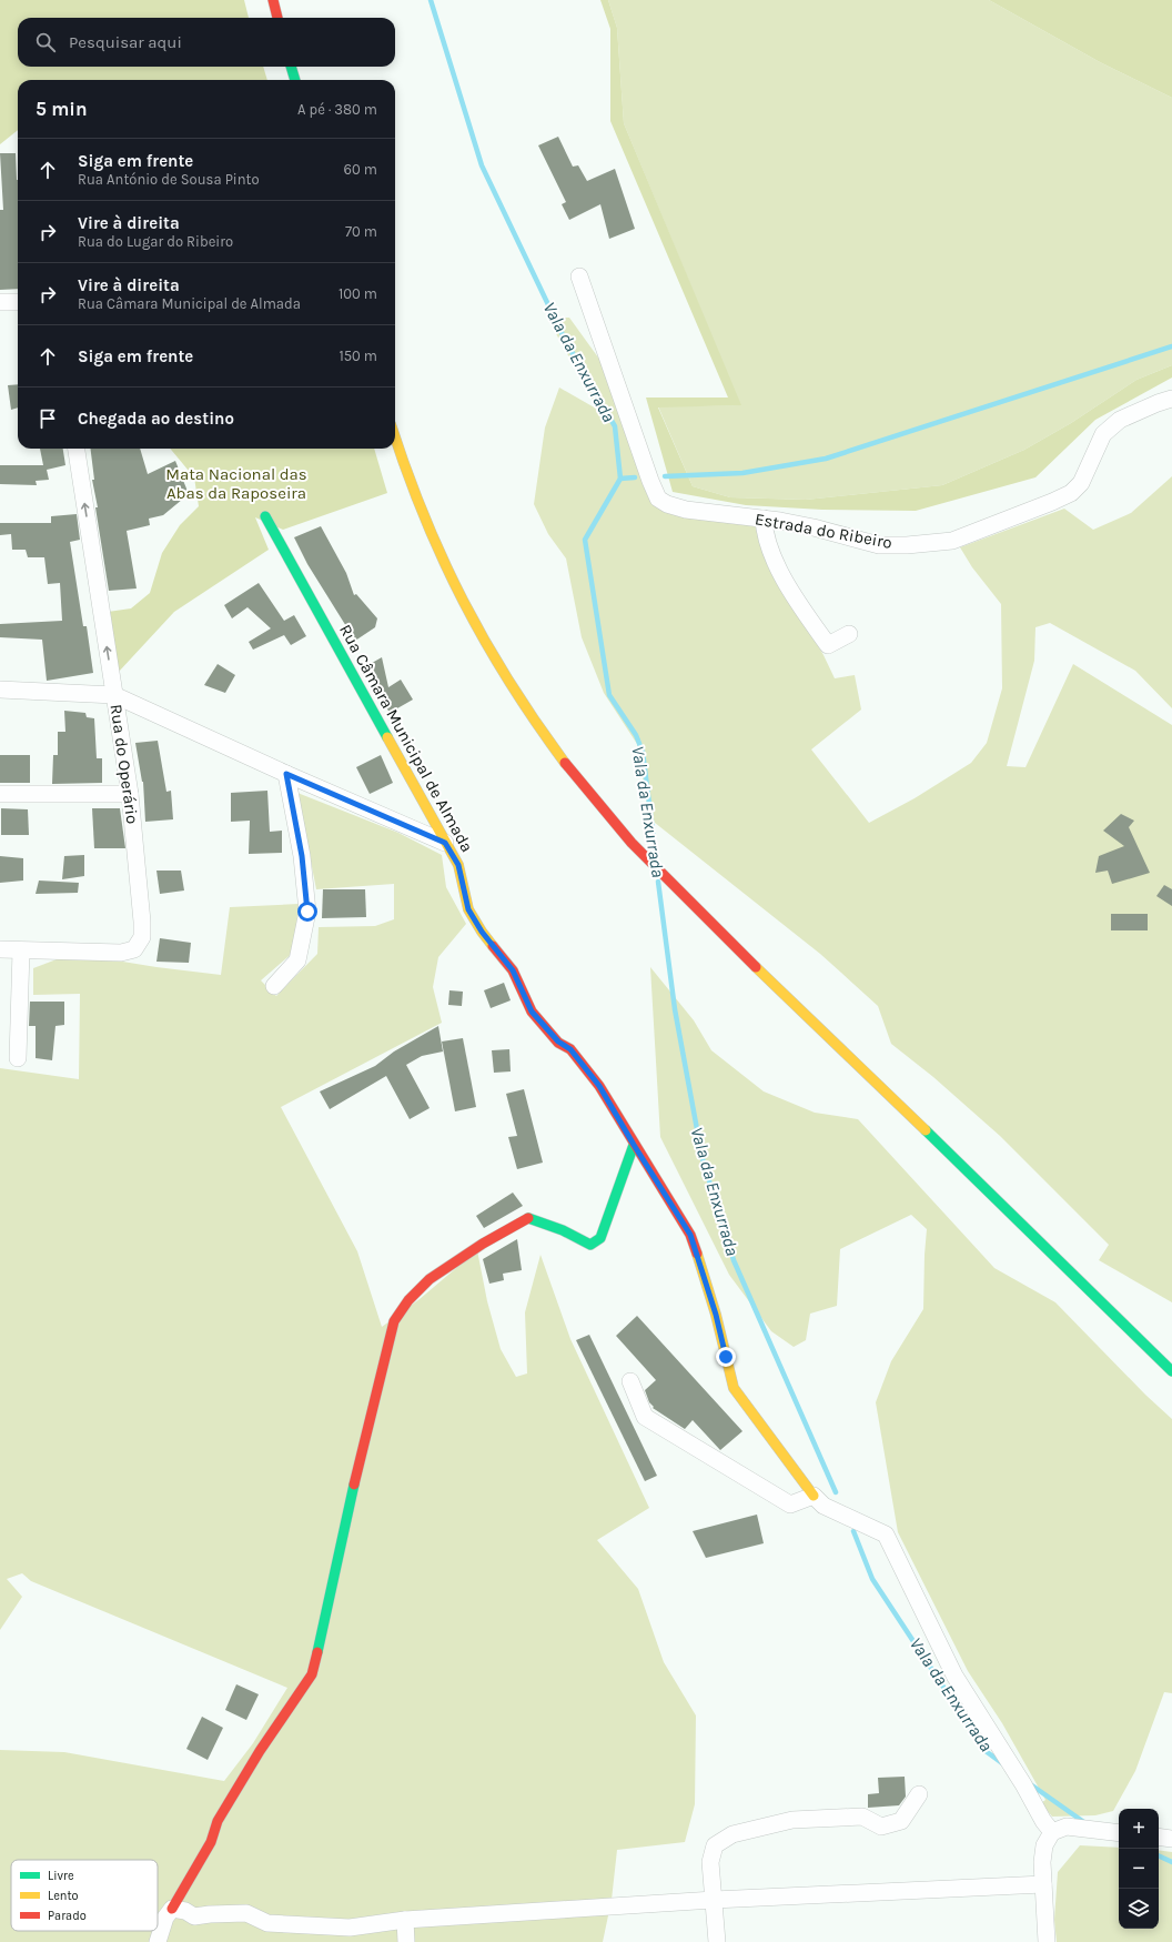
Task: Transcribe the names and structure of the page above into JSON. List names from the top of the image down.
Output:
{
  "streets": {
    "street": ["Estrada do Ribeiro", "Rua Câmara Municipal de Almada", "Rua do Operário"]
  },
  "one_way": ["Rua do Operário"],
  "water": ["Vala da Enxurrada"],
  "parks": ["Mata Nacional das Abas da Raposeira"],
  "legend": ["Livre", "Lento", "Parado"],
  "page": {
    "search": "Pesquisar aqui",
    "heading": ["5 min", "A pé · 380 m"],
    "list": [
      ["Siga em frente", "Rua António de Sousa Pinto", "60 m"],
      ["Vire à direita", "Rua do Lugar do Ribeiro", "70 m"],
      ["Vire à direita", "Rua Câmara Municipal de Almada", "100 m"],
      ["Siga em frente", "150 m"],
      "Chegada ao destino"
    ],
    "map_buttons": ["+", "−"]
  }
}
